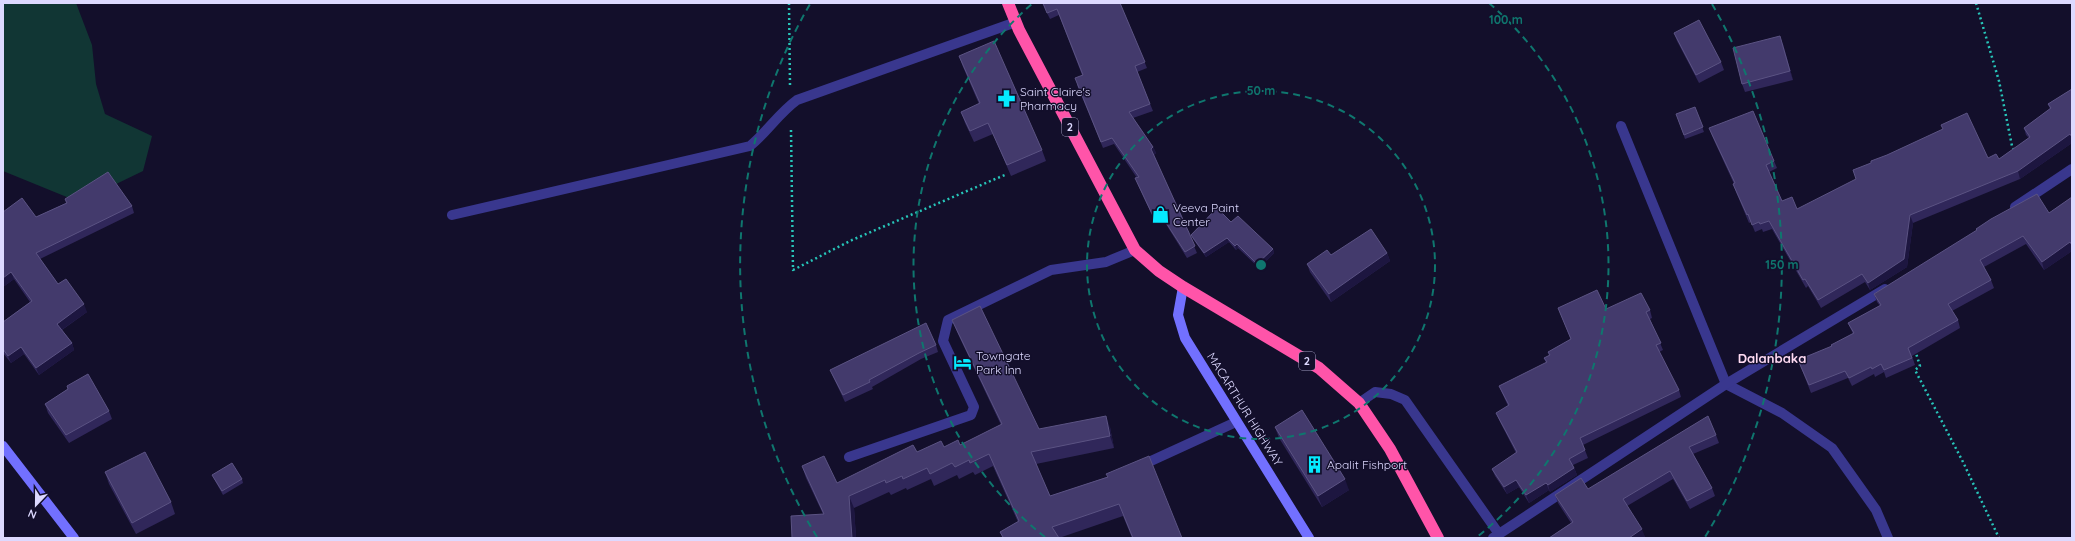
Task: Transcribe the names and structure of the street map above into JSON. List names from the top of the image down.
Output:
{
  "streets": {
    "highway": ["2"],
    "main road": ["MACARTHUR HIGHWAY"]
  },
  "crossings": [
    ["2", "MACARTHUR HIGHWAY"]
  ],
  "districts": ["Dalanbaka"],
  "places": {
    "pharmacy": ["Saint Claire's Pharmacy"],
    "shop": ["Veeva Paint Center"],
    "hotel": ["Towngate Park Inn"],
    "building": ["Apalit Fishport"]
  },
  "north": "bottom",
  "rings": ["100 m", "50 m", "150 m"]
}
